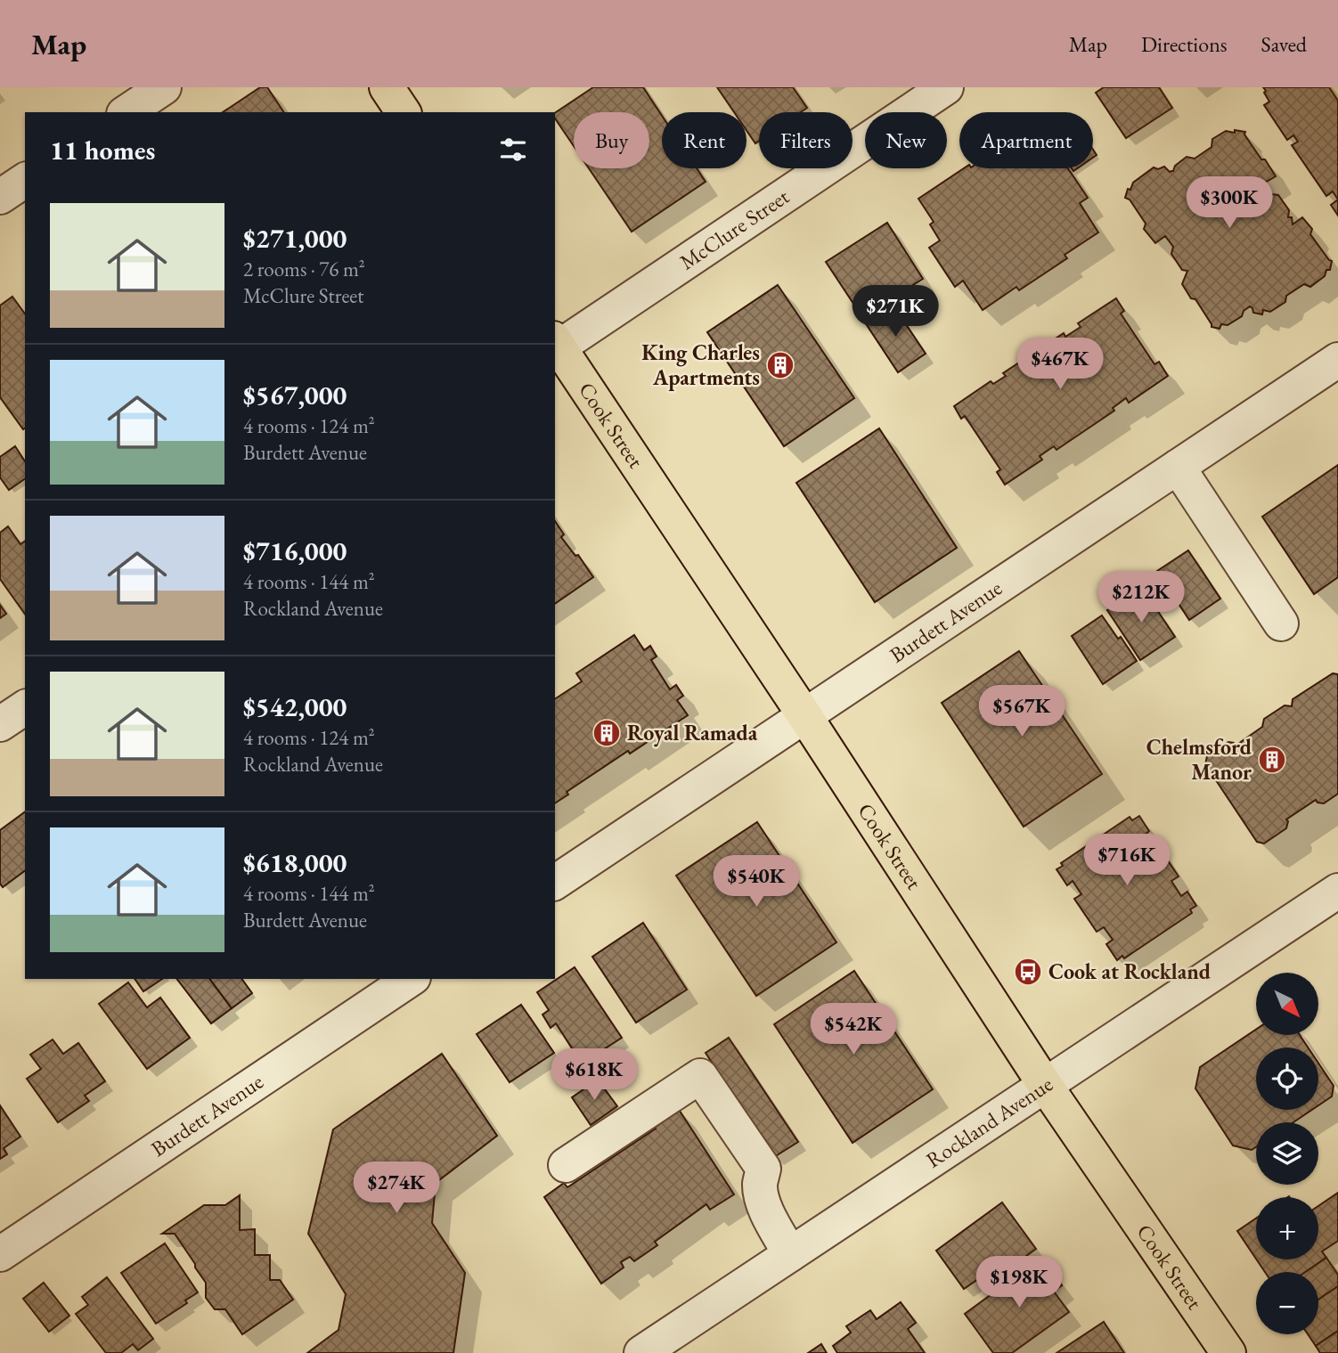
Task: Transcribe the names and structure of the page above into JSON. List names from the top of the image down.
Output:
{
  "streets": {
    "main road": ["Cook Street"],
    "street": ["McClure Street", "Burdett Avenue", "Rockland Avenue"]
  },
  "crossings": [
    ["McClure Street", "Cook Street"],
    ["Cook Street", "Burdett Avenue"],
    ["Cook Street", "Rockland Avenue"]
  ],
  "places": {
    "building": ["King Charles Apartments", "Royal Ramada", "Chelmsford Manor"],
    "bus stop": ["Cook at Rockland"]
  },
  "north": "bottom right",
  "page": {
    "header": "Map",
    "nav": ["Map", "Directions", "Saved"],
    "chip": [
      "Buy",
      "Rent",
      "Filters",
      "New",
      "Apartment"
    ],
    "heading": "11 homes",
    "price": [
      "$300K",
      "$271K",
      "$467K",
      "$212K",
      "$567K",
      "$716K",
      "$540K",
      "$542K",
      "$618K",
      "$274K",
      "$198K"
    ],
    "list": [
      {
        "name": "$271,000",
        "note": "2 rooms · 76 m² · McClure Street"
      },
      {
        "name": "$567,000",
        "note": "4 rooms · 124 m² · Burdett Avenue"
      },
      {
        "name": "$716,000",
        "note": "4 rooms · 144 m² · Rockland Avenue"
      },
      {
        "name": "$542,000",
        "note": "4 rooms · 124 m² · Rockland Avenue"
      },
      {
        "name": "$618,000",
        "note": "4 rooms · 144 m² · Burdett Avenue"
      }
    ],
    "map_buttons": ["+", "−"]
  }
}
